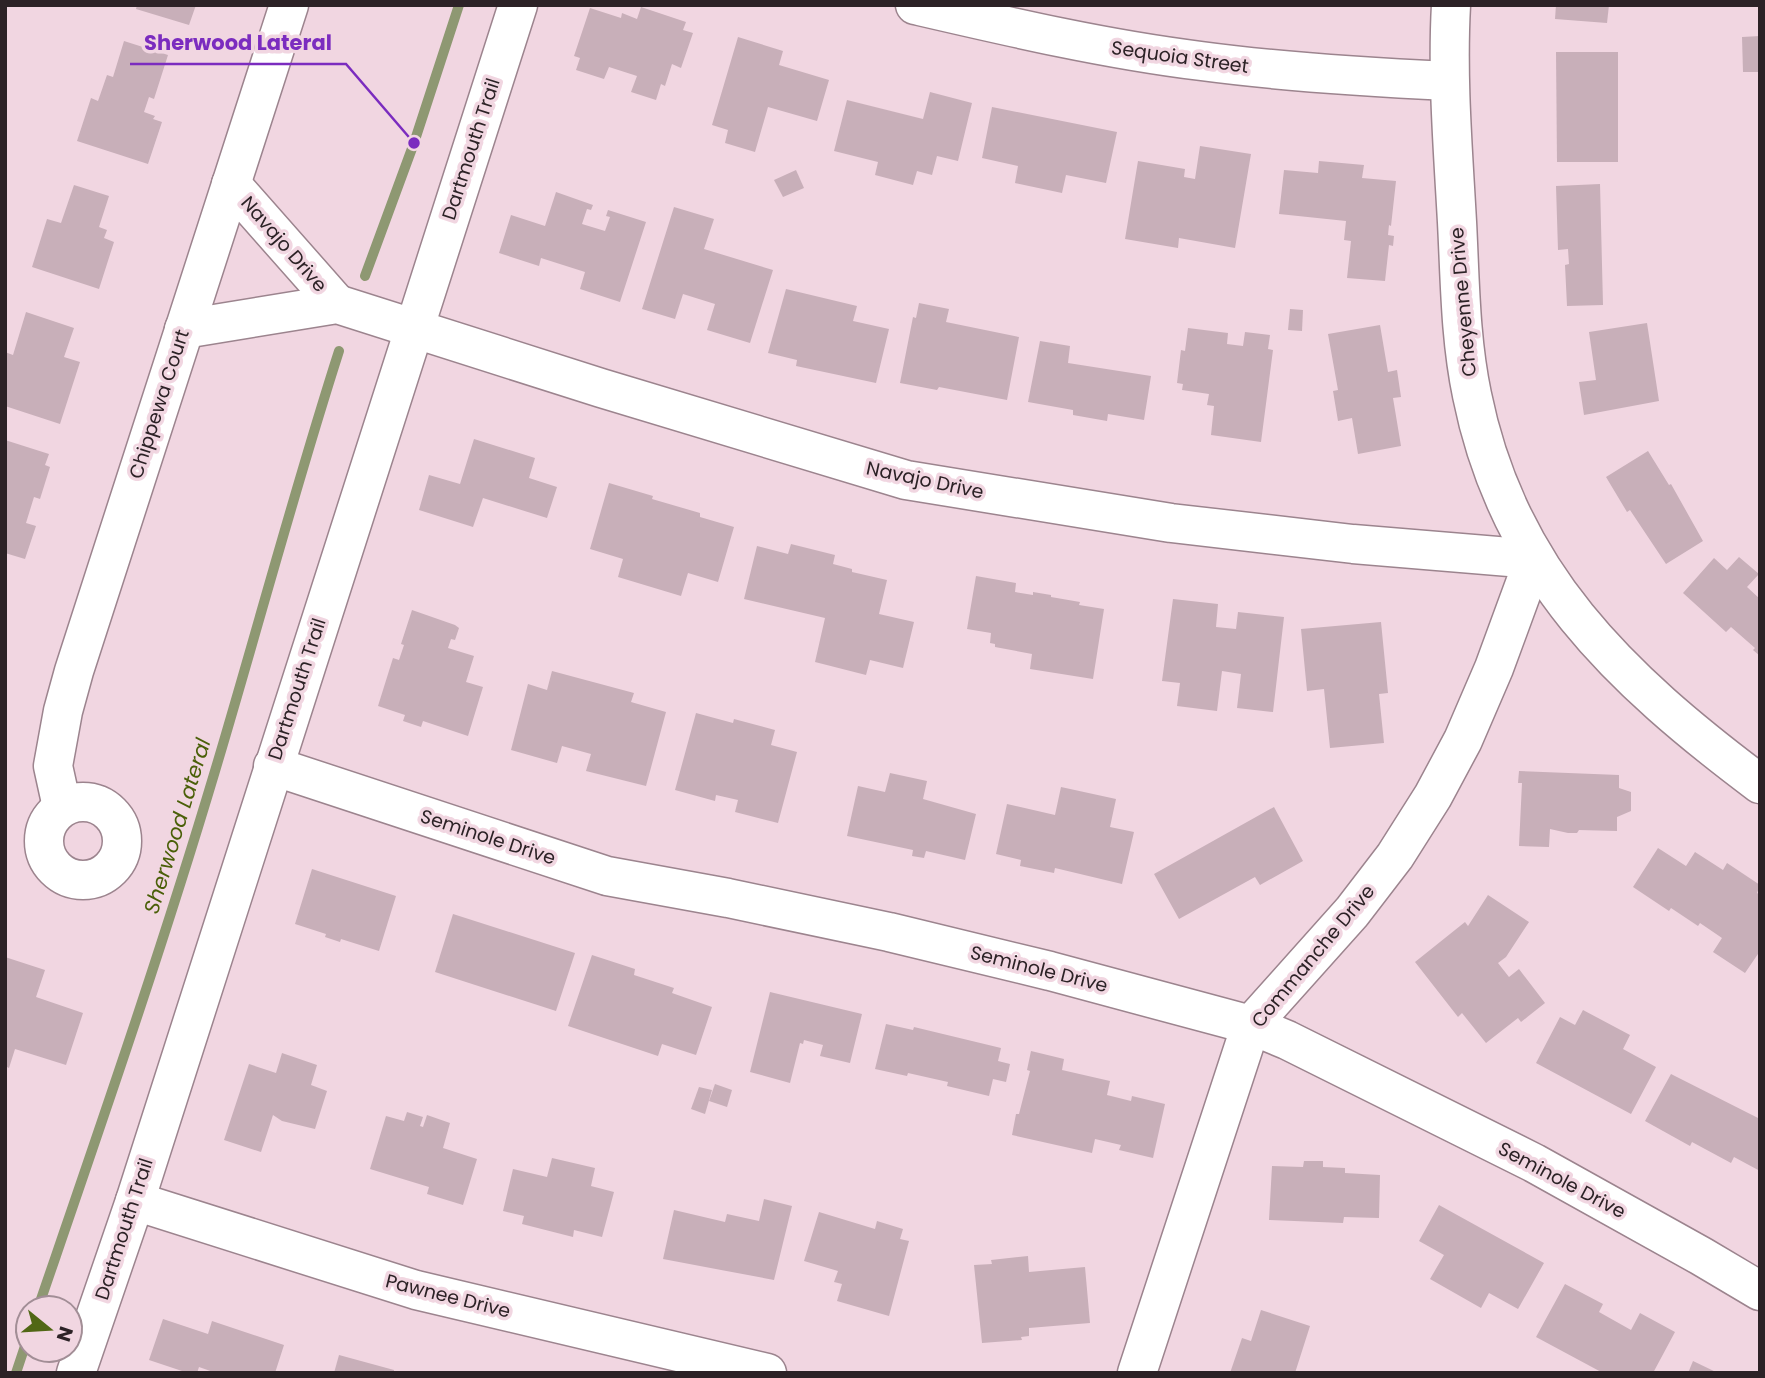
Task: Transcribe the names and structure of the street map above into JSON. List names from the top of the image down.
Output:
{
  "streets": {
    "street": [
      "Sequoia Street",
      "Dartmouth Trail",
      "Navajo Drive",
      "Cheyenne Drive",
      "Chippewa Court",
      "Seminole Drive",
      "Commanche Drive",
      "Pawnee Drive"
    ]
  },
  "crossings": [
    ["Sequoia Street", "Cheyenne Drive"],
    ["Dartmouth Trail", "Navajo Drive"],
    ["Dartmouth Trail", "Seminole Drive"],
    ["Dartmouth Trail", "Pawnee Drive"],
    ["Navajo Drive", "Cheyenne Drive"],
    ["Navajo Drive", "Chippewa Court"],
    ["Navajo Drive", "Commanche Drive"],
    ["Cheyenne Drive", "Commanche Drive"],
    ["Seminole Drive", "Commanche Drive"]
  ],
  "water": ["Sherwood Lateral"],
  "places": ["Sherwood Lateral"],
  "north": "right"
}
